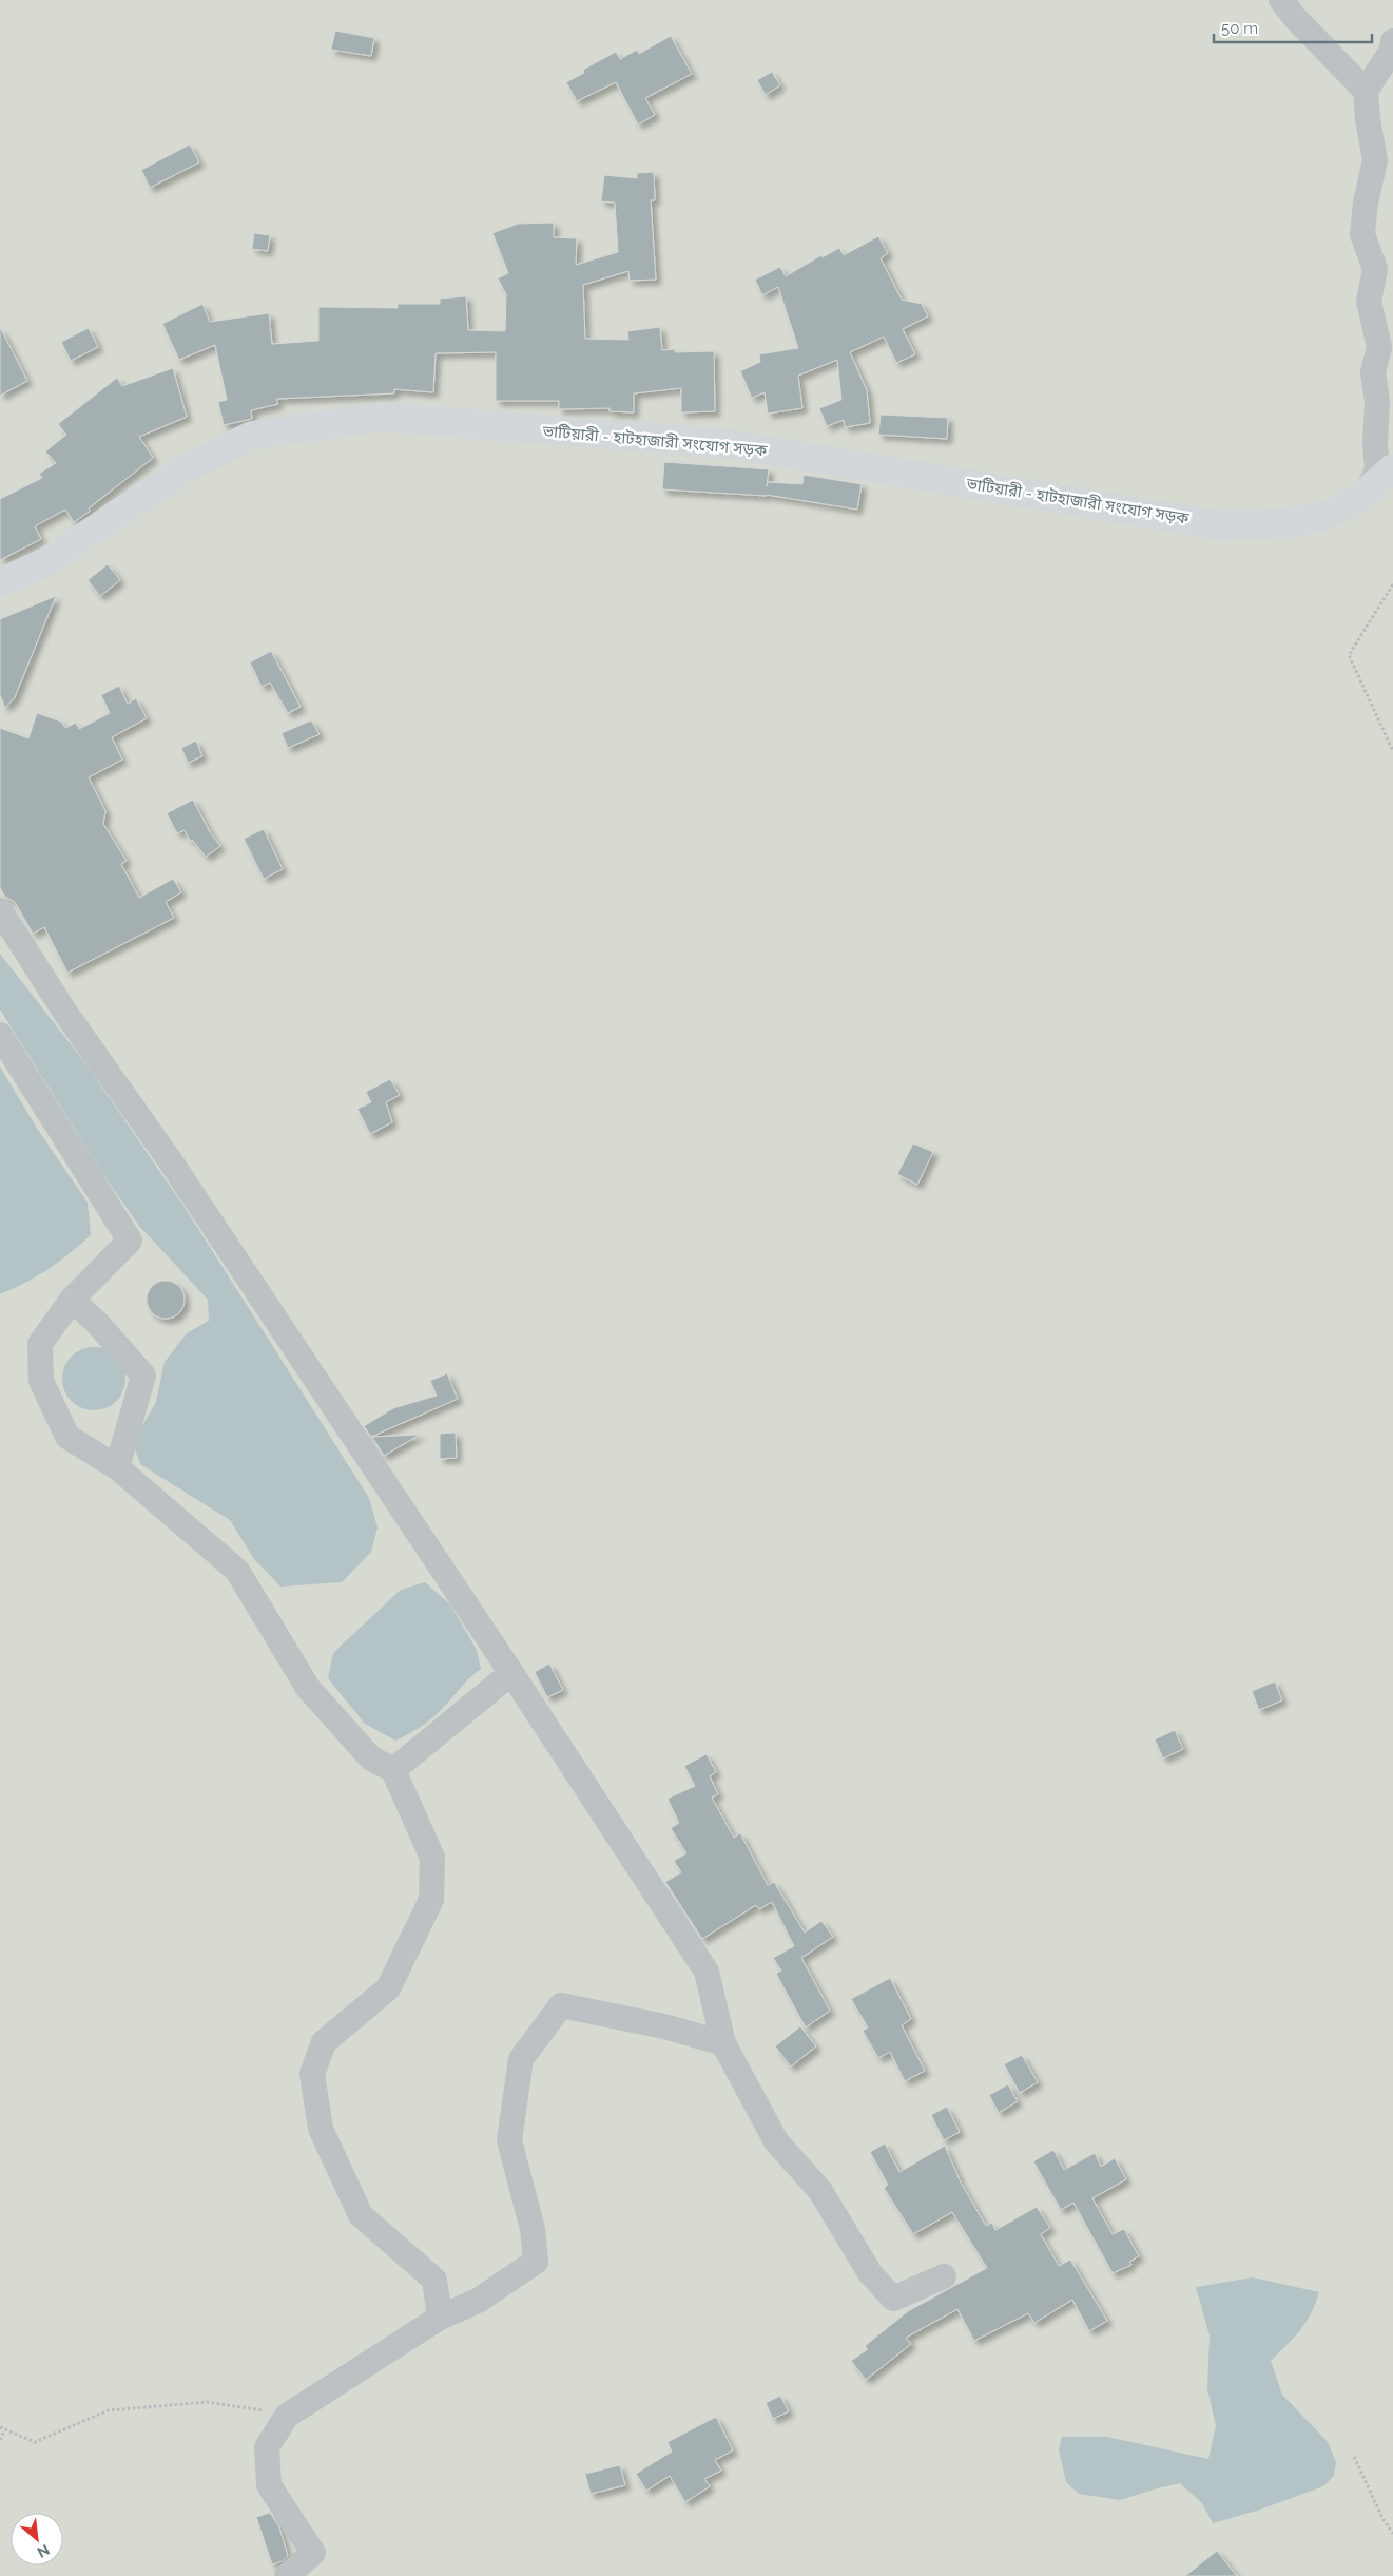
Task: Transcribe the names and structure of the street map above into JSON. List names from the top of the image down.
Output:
{
  "streets": {
    "main road": ["ভাটিয়ারী - হাটহাজারী সংযোগ সড়ক"]
  },
  "scale_bar": "50 m",
  "north": "bottom right"
}
